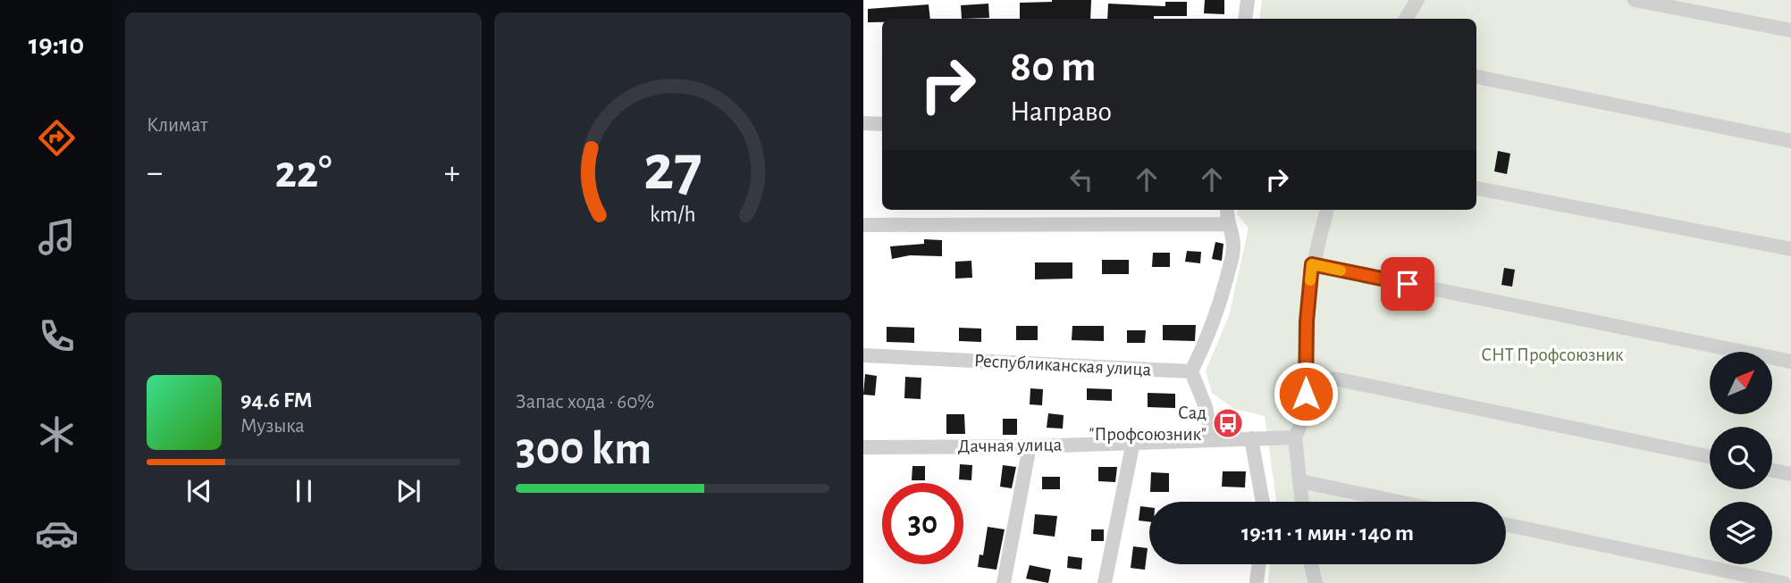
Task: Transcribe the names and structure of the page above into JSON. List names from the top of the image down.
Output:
{
  "streets": {
    "street": ["Республиканская улица", "Дачная улица"]
  },
  "parks": ["СНТ Профсоюзник"],
  "places": {
    "bus stop": ["Сад \"Профсоюзник\""]
  },
  "north": "top right",
  "page": {
    "tabs": "19:10",
    "tile": [
      "Климат",
      ["Запас хода · 60%", "300 km"]
    ],
    "turn": ["80 m", "Направо"],
    "heat": ["−", "22°", "+"],
    "song": ["94.6 FM", "Музыка"],
    "limit": "30",
    "trip": "19:11 · 1 мин · 140 m",
    "gauge": ["27", "km/h"]
  }
}
